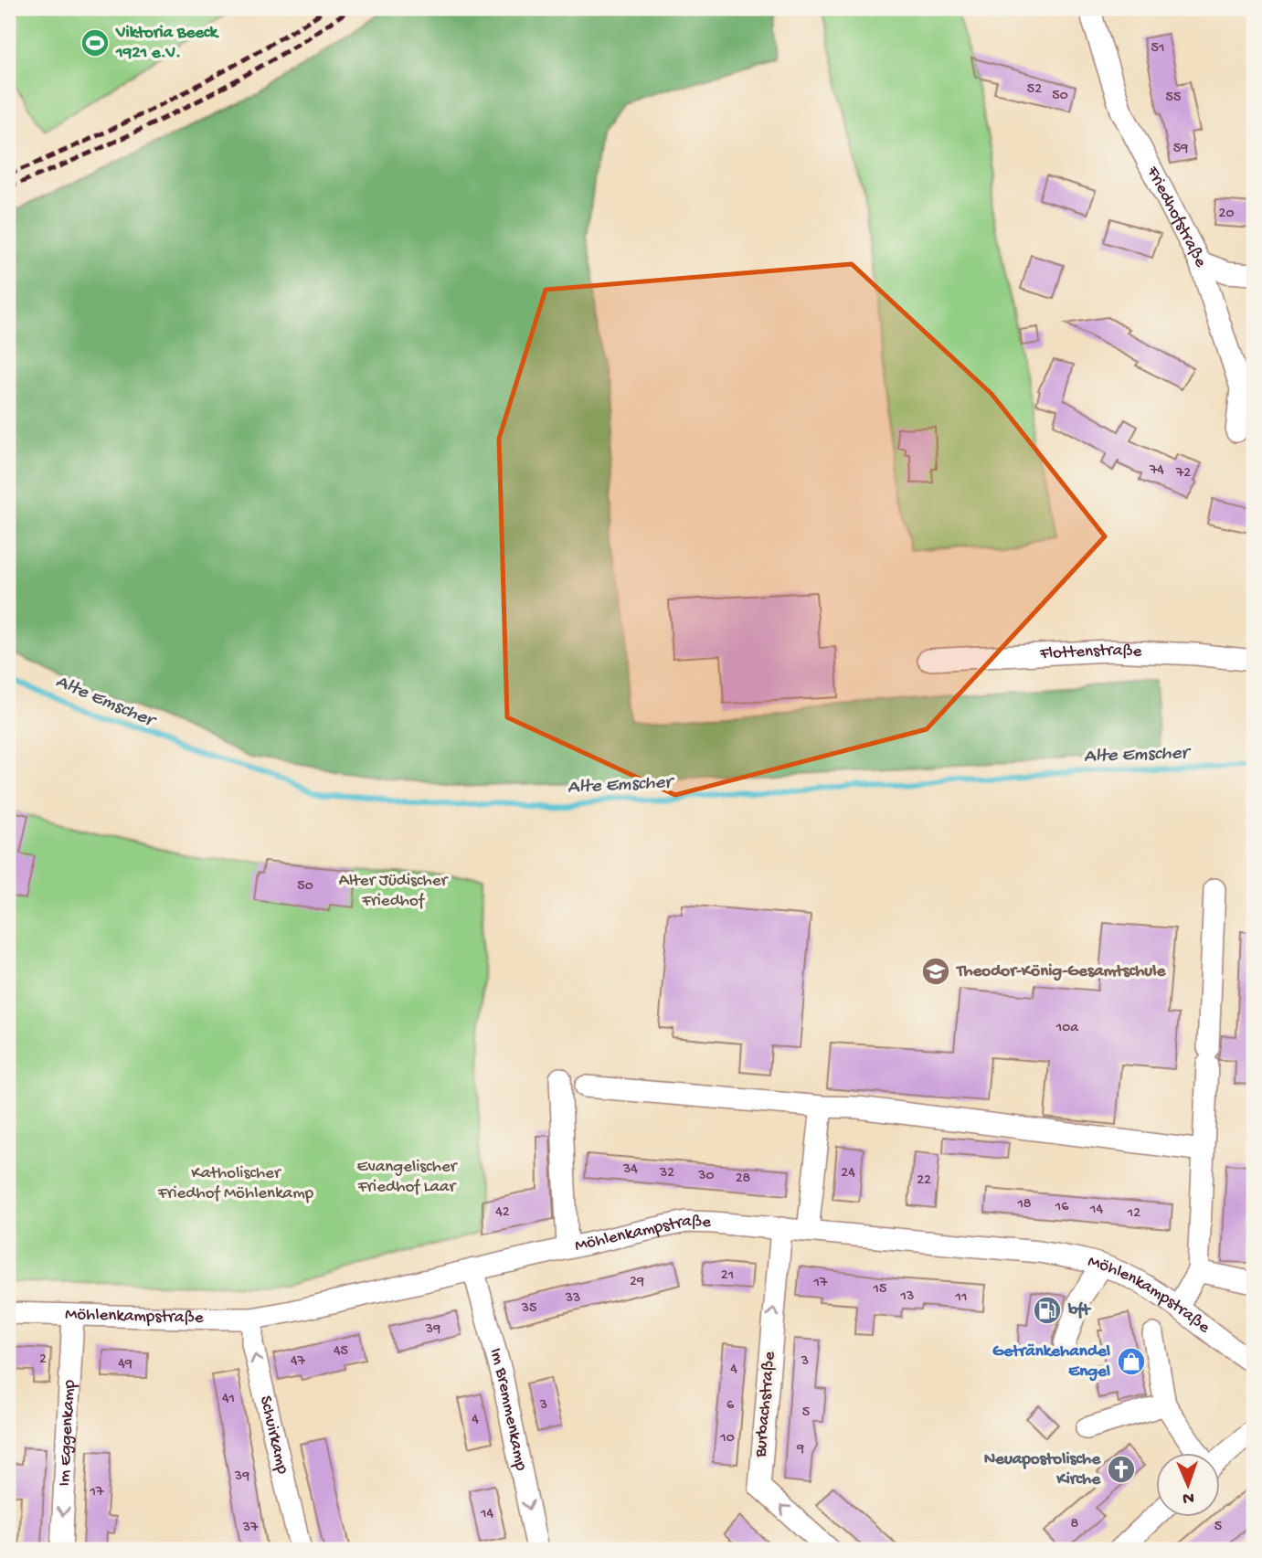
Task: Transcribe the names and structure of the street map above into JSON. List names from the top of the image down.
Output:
{
  "streets": {
    "street": [
      "Friedhofstraße",
      "Flottenstraße",
      "Möhlenkampstraße",
      "Burbachstraße",
      "Im Bremmenkamp",
      "Im Eggenkamp",
      "Schuirkamp"
    ]
  },
  "crossings": [
    ["Möhlenkampstraße", "Burbachstraße"],
    ["Möhlenkampstraße", "Im Bremmenkamp"],
    ["Möhlenkampstraße", "Im Eggenkamp"],
    ["Möhlenkampstraße", "Schuirkamp"]
  ],
  "one_way": [
    "Burbachstraße",
    "Im Bremmenkamp",
    "Im Eggenkamp",
    "Schuirkamp"
  ],
  "water": ["Alte Emscher"],
  "parks": ["Alter Jüdischer Friedhof", "Evangelischer Friedhof Laar", "Katholischer Friedhof Möhlenkamp"],
  "places": {
    "sports": ["Viktoria Beeck 1921 e.V."],
    "school or university": ["Theodor-König-Gesamtschule"],
    "fuel station": ["bft"],
    "shop": ["Getränkehandel Engel"],
    "church": ["Neuapostolische Kirche"]
  },
  "house_numbers": [
    "51",
    "52",
    "50",
    "55",
    "59",
    "20",
    "74",
    "72",
    "50",
    "10a",
    "34",
    "32",
    "24",
    "30",
    "28",
    "22",
    "18",
    "16",
    "14",
    "42",
    "12",
    "21",
    "29",
    "17",
    "15",
    "13",
    "11",
    "33",
    "35",
    "39",
    "45",
    "2",
    "47",
    "3",
    "49",
    "4",
    "41",
    "3",
    "6",
    "5",
    "4",
    "10",
    "9",
    "39",
    "17",
    "14",
    "8",
    "5",
    "37"
  ],
  "north": "bottom"
}
